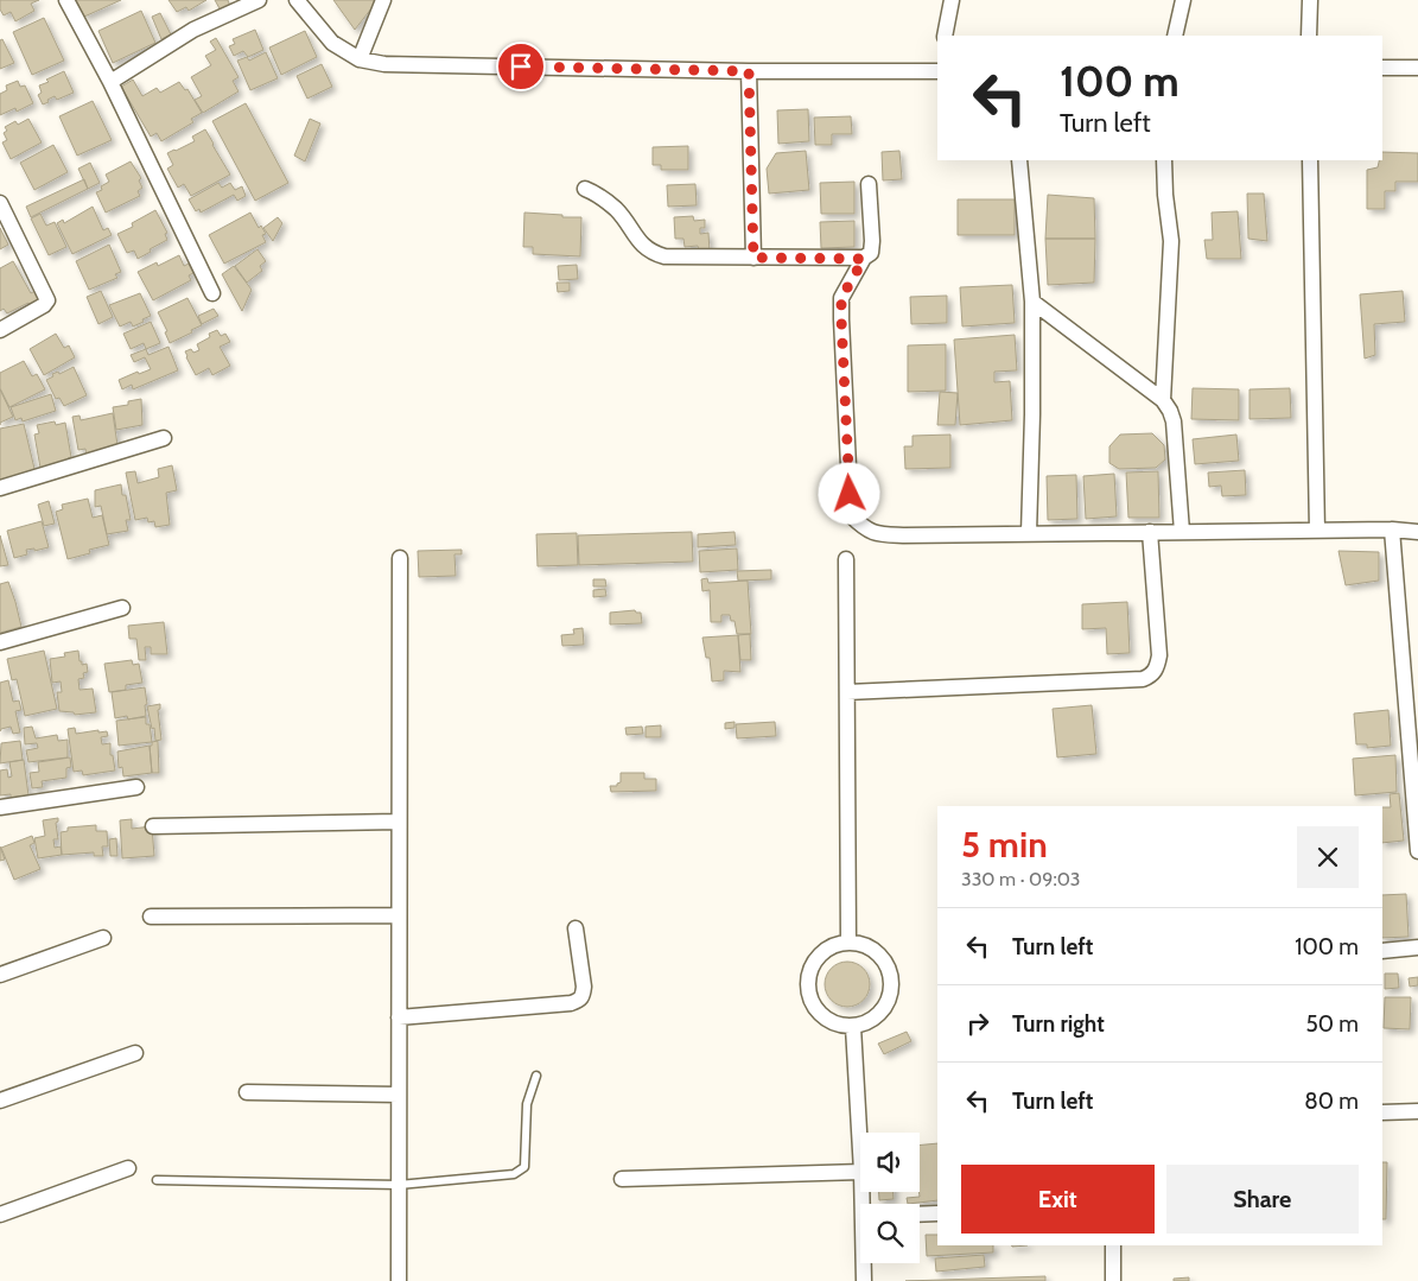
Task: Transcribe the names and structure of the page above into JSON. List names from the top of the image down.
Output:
{
  "page": {
    "turn": ["100 m", "Turn left"],
    "heading": ["5 min", "330 m · 09:03"],
    "list": [
      {
        "name": "Turn left",
        "value": "100 m"
      },
      {
        "name": "Turn right",
        "value": "50 m"
      },
      {
        "name": "Turn left",
        "value": "80 m"
      }
    ],
    "buttons": ["Exit", "Share"]
  }
}
